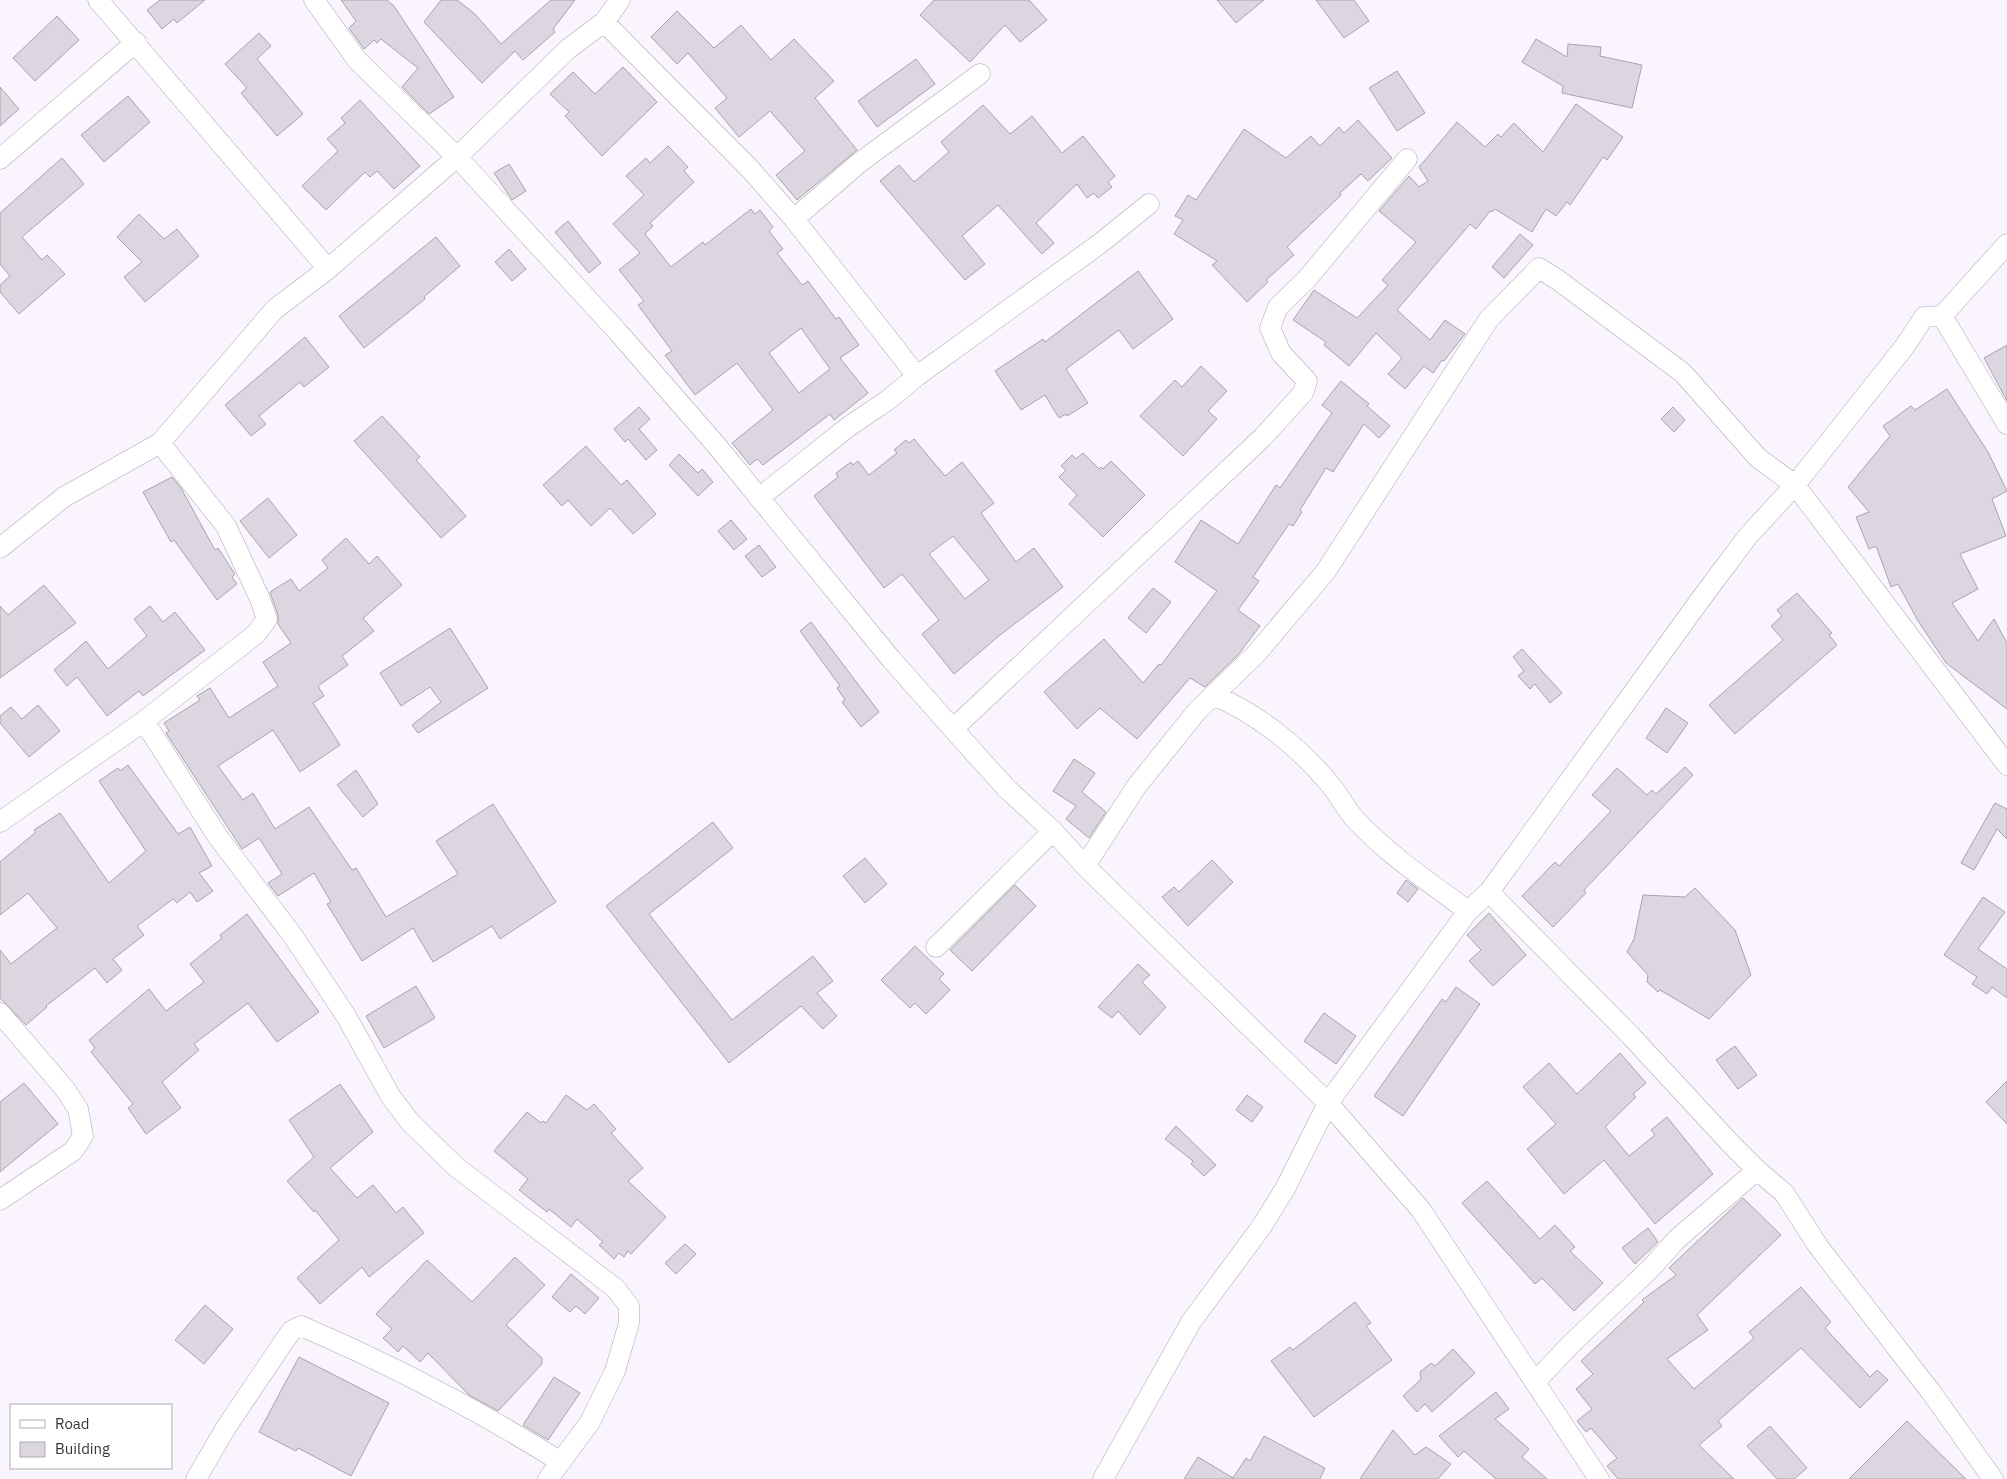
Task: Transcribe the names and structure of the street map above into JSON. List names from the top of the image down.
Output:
{
  "legend": ["Road", "Building"]
}
